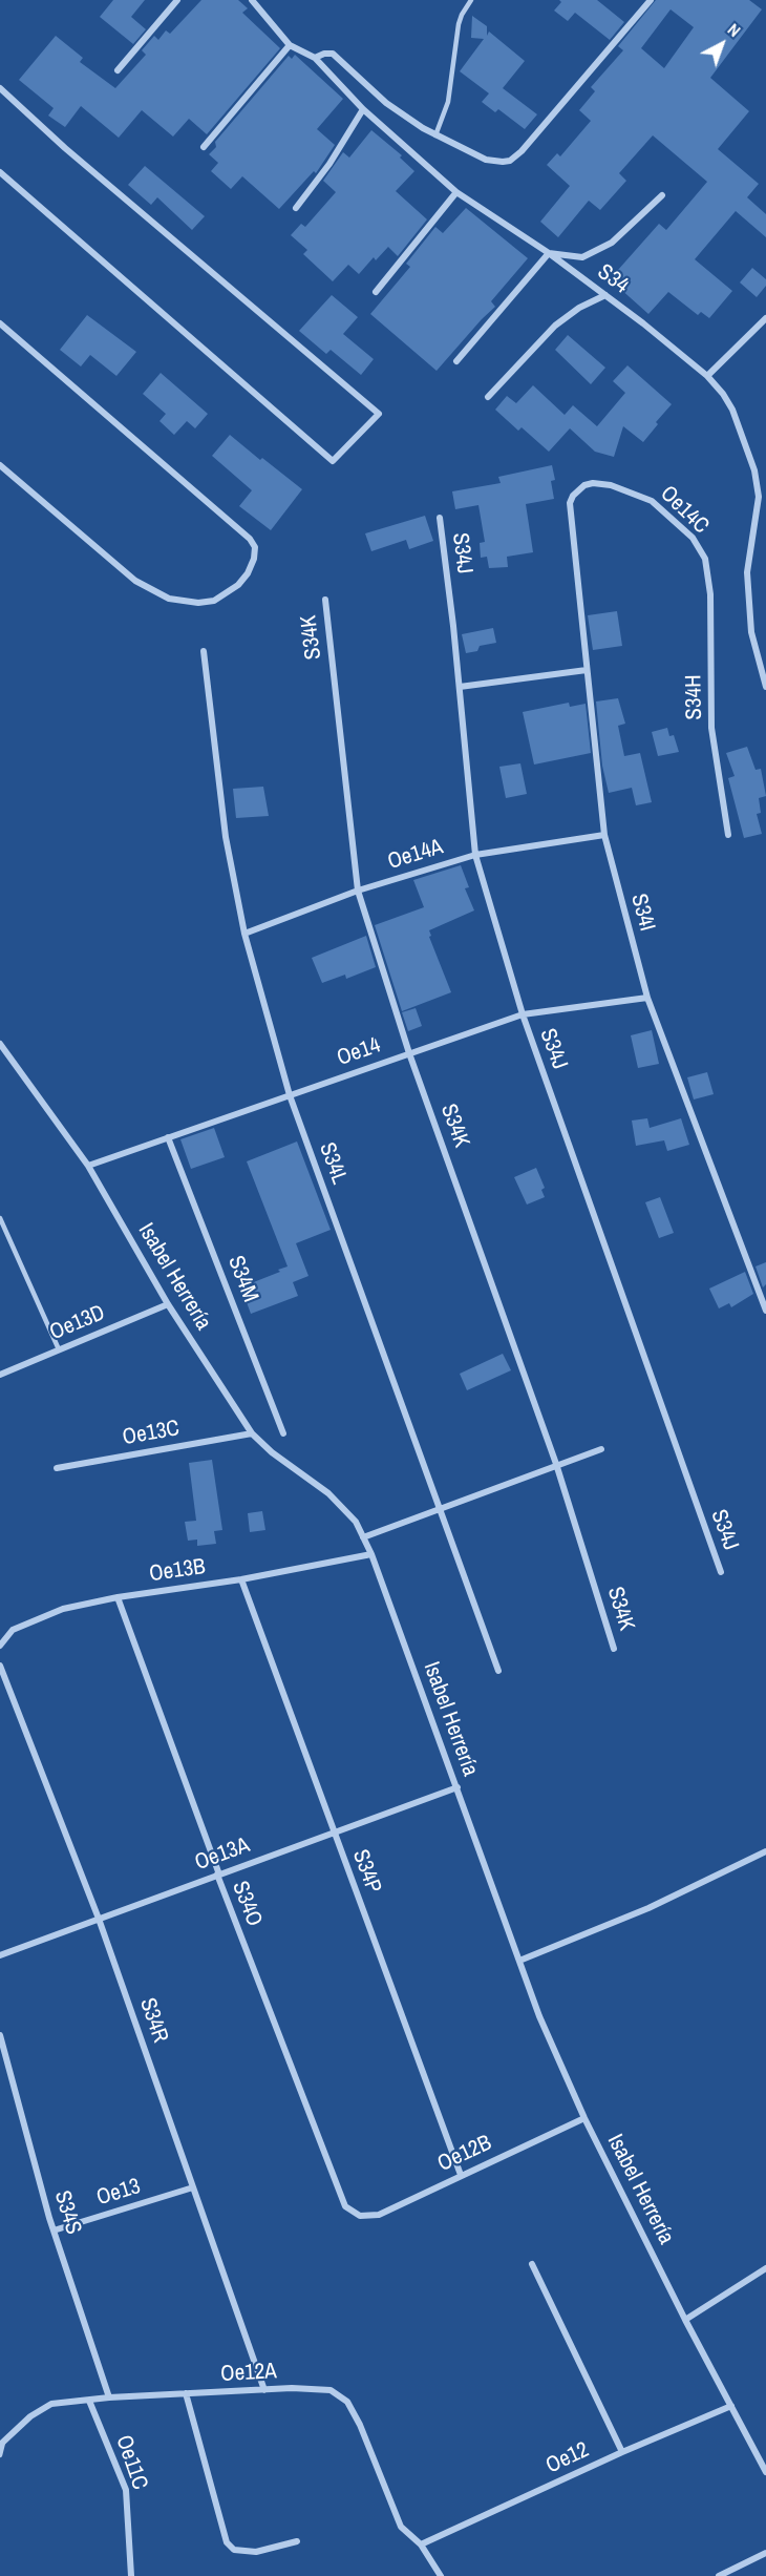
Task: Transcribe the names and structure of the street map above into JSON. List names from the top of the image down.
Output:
{
  "streets": {
    "street": [
      "S34",
      "Oe14C",
      "S34J",
      "S34K",
      "S34H",
      "Oe14A",
      "S34I",
      "Oe14",
      "S34L",
      "Isabel Herrería",
      "S34M",
      "Oe13D",
      "Oe13C",
      "Oe13B",
      "Oe13A",
      "S34P",
      "S34O",
      "S34R",
      "Oe12B",
      "Oe13",
      "S34S",
      "Oe12A",
      "Oe12",
      "Oe11C"
    ]
  },
  "crossings": [
    ["Oe14C", "S34H"],
    ["Oe14C", "S34I"],
    ["S34J", "Oe14A"],
    ["S34J", "Oe14"],
    ["S34K", "Oe14A"],
    ["S34K", "Oe14"],
    ["Oe14A", "S34I"],
    ["Oe14A", "S34L"],
    ["S34I", "Oe14"],
    ["Oe14", "S34L"],
    ["Oe14", "Isabel Herrería"],
    ["Oe14", "S34M"],
    ["Isabel Herrería", "Oe13D"],
    ["Isabel Herrería", "Oe13C"],
    ["Isabel Herrería", "Oe13B"],
    ["Isabel Herrería", "Oe13A"],
    ["Isabel Herrería", "Oe12B"],
    ["Isabel Herrería", "Oe12"],
    ["Oe13B", "S34P"],
    ["Oe13B", "S34O"],
    ["Oe13A", "S34P"],
    ["Oe13A", "S34O"],
    ["Oe13A", "S34R"],
    ["S34P", "Oe12B"],
    ["S34O", "Oe12B"],
    ["S34R", "Oe13"],
    ["S34R", "Oe12A"],
    ["Oe13", "S34S"],
    ["S34S", "Oe12A"],
    ["Oe12A", "Oe12"],
    ["Oe12A", "Oe11C"]
  ],
  "north": "top right"
}
